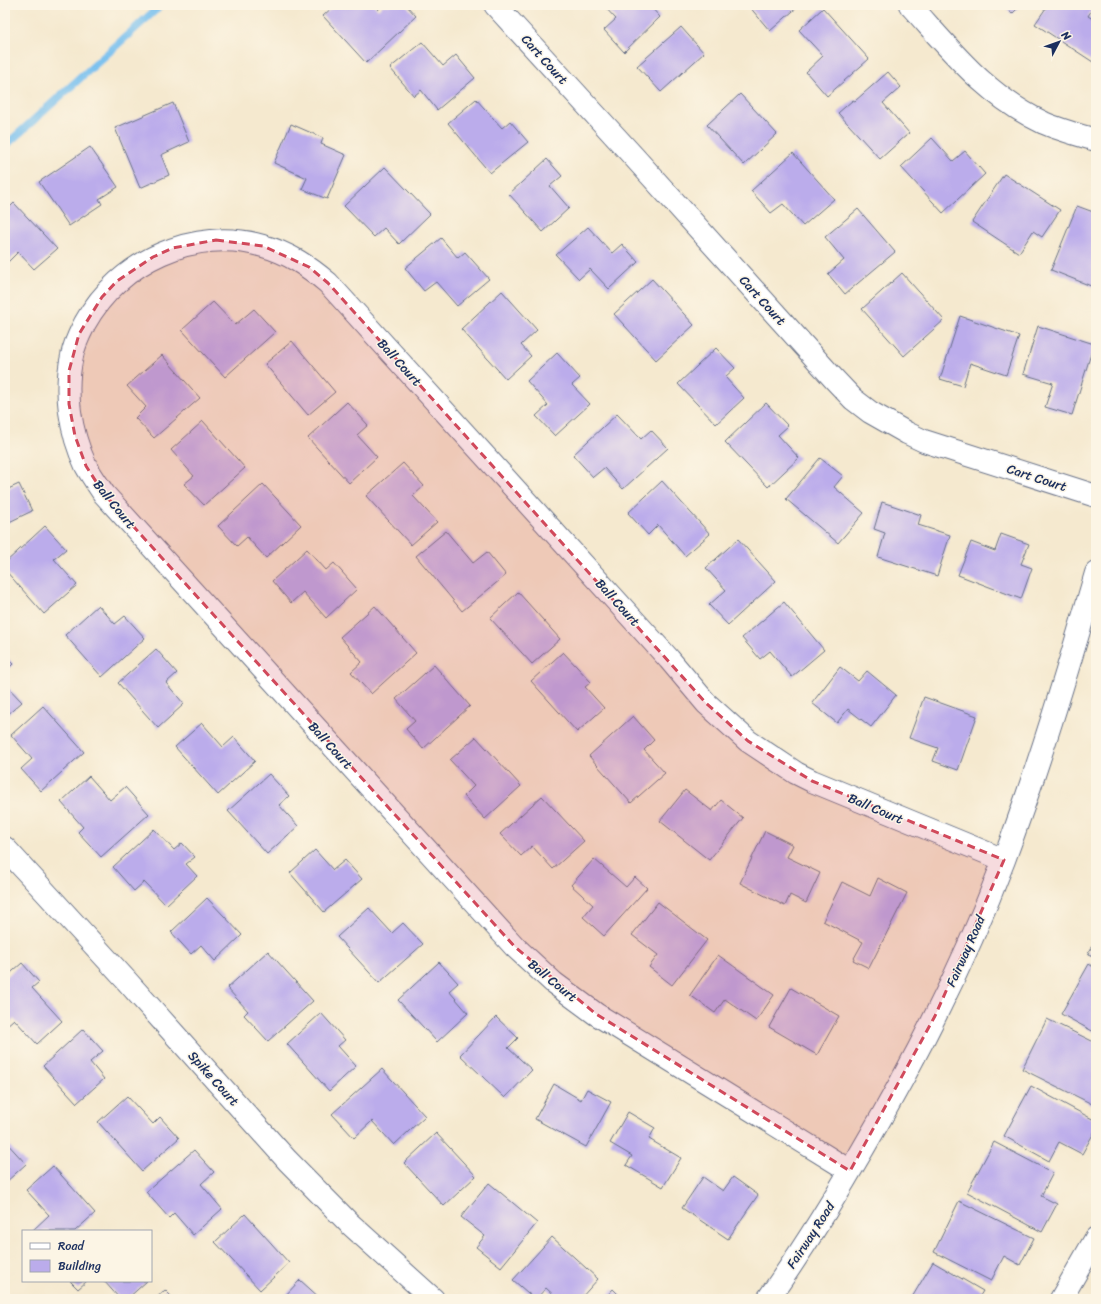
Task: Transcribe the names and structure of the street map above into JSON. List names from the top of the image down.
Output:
{
  "streets": {
    "street": [
      "Cart Court",
      "Ball Court",
      "Fairway Road",
      "Spike Court"
    ]
  },
  "crossings": [
    ["Ball Court", "Fairway Road"]
  ],
  "legend": ["Road", "Building"],
  "north": "top right"
}
